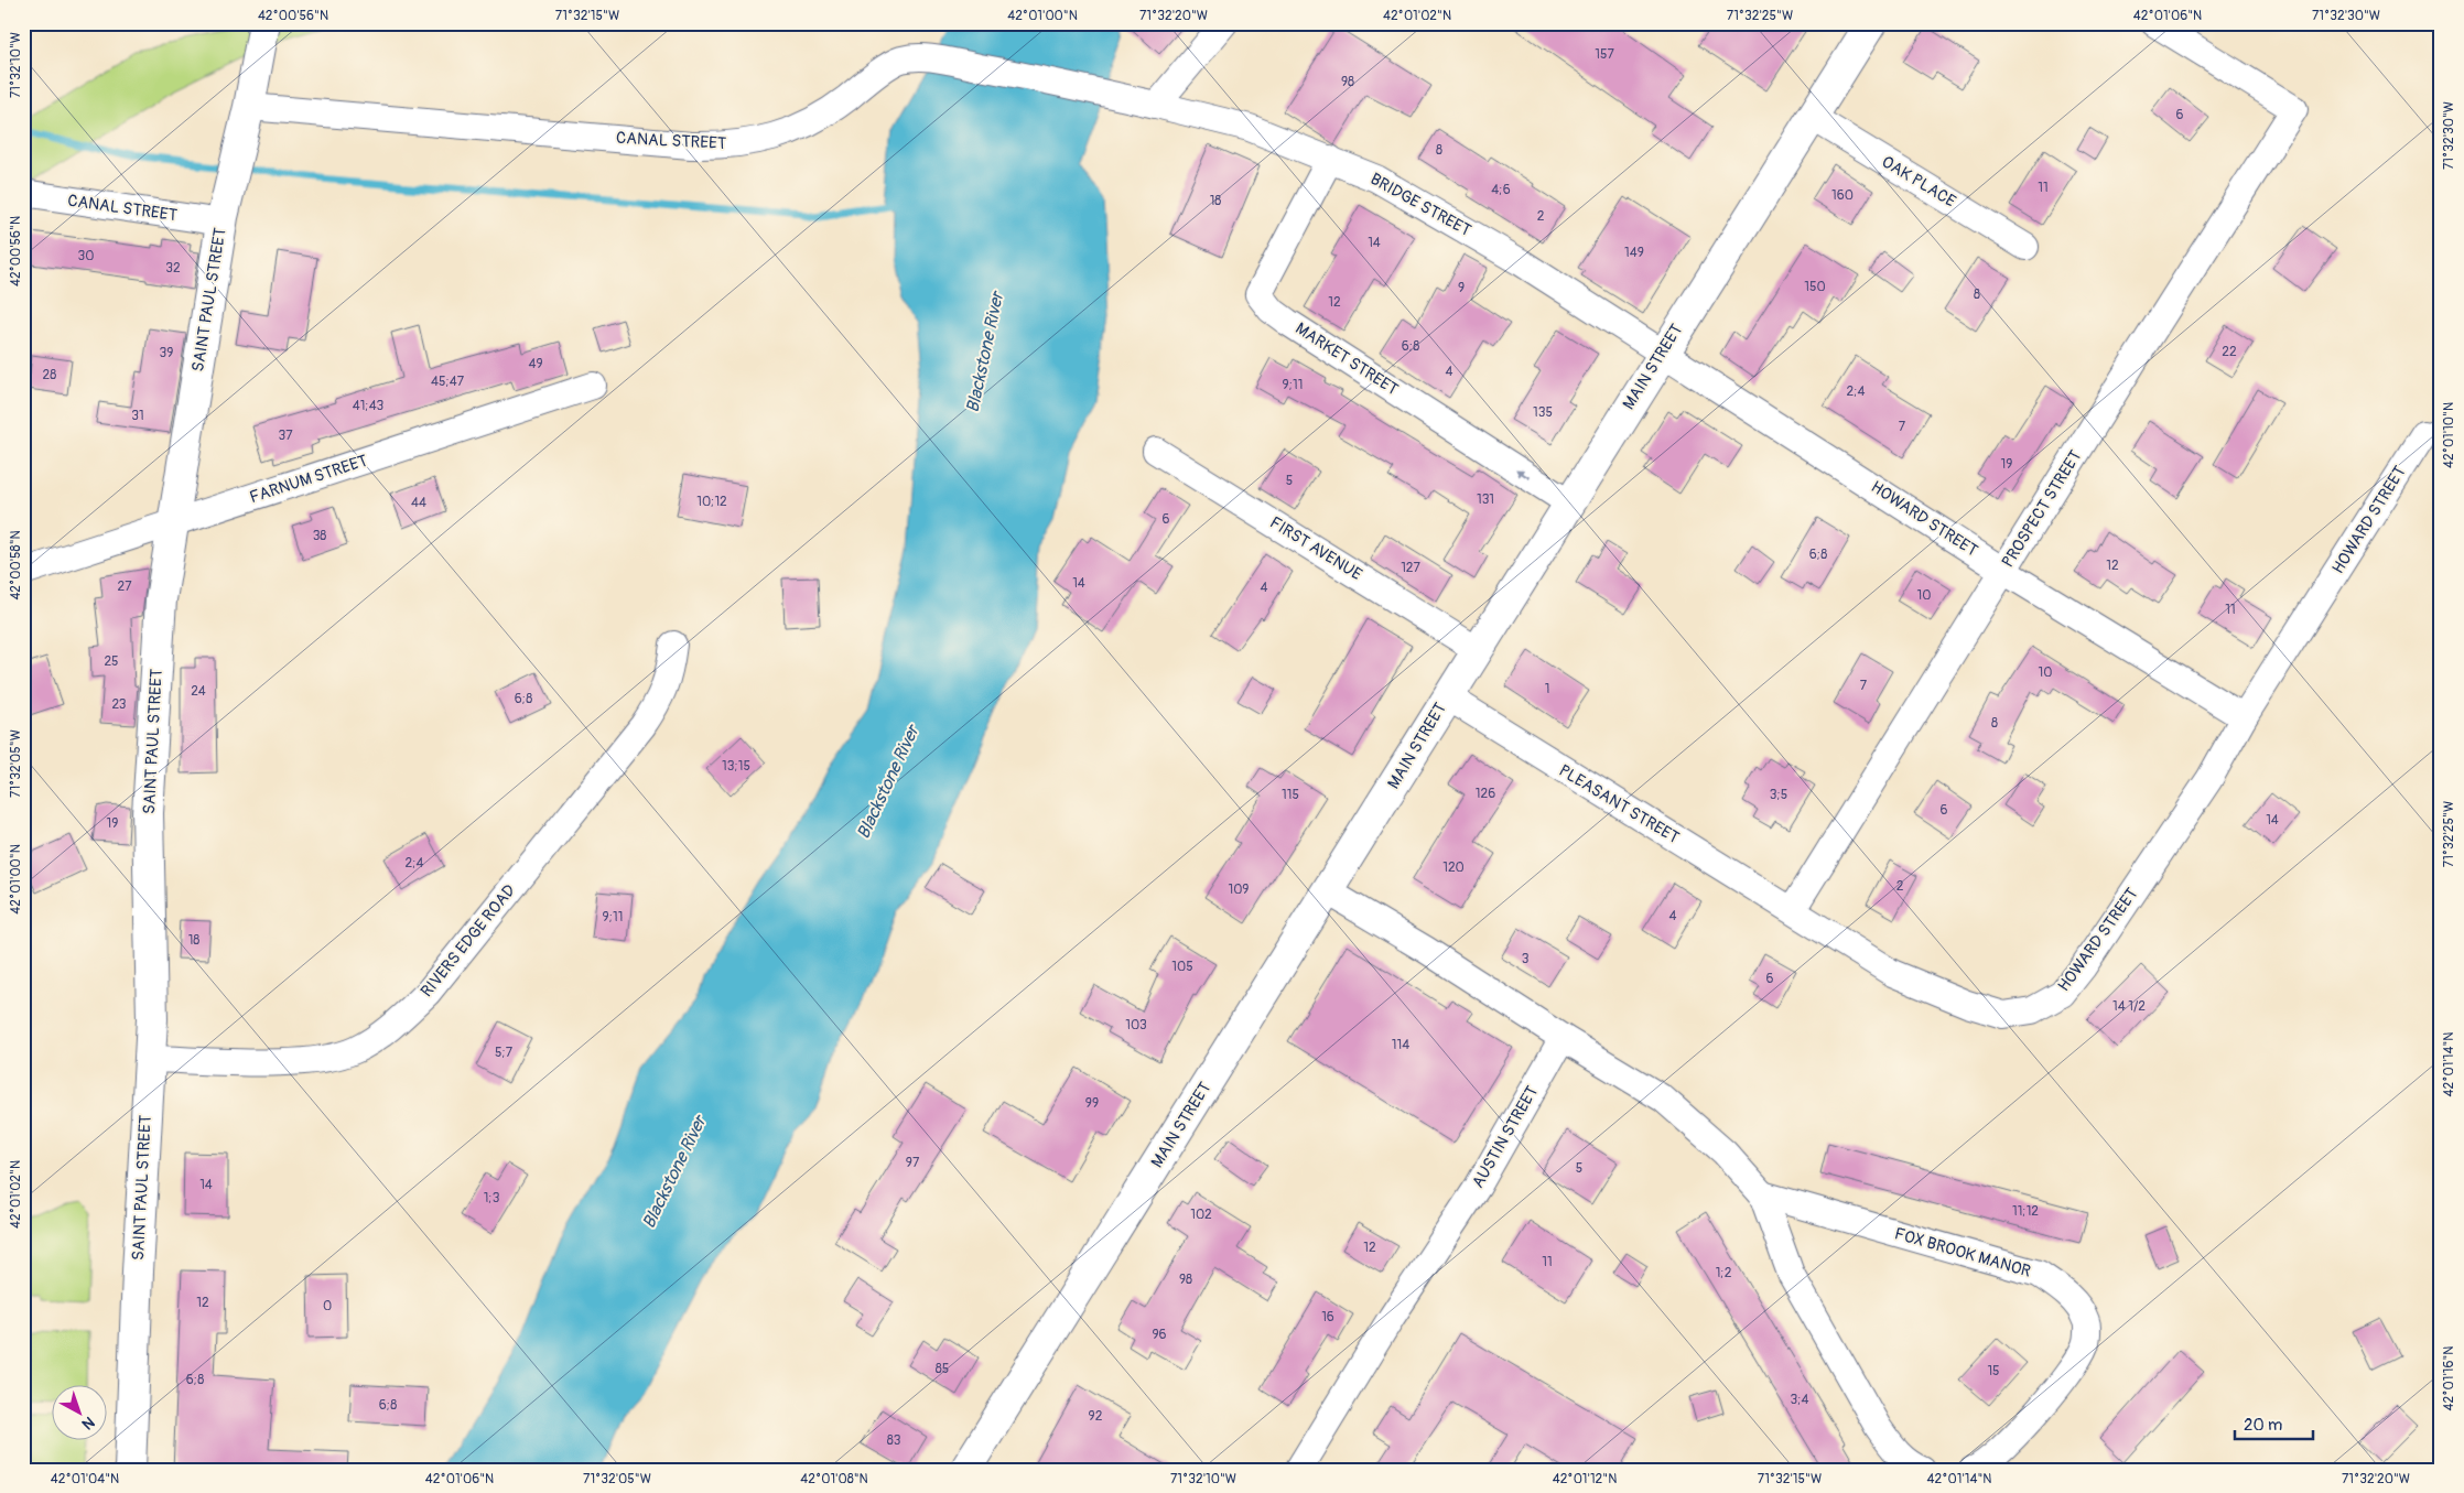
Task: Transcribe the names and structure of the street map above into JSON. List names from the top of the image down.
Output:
{
  "streets": {
    "main road": ["SAINT PAUL STREET", "MAIN STREET"],
    "street": [
      "CANAL STREET",
      "OAK PLACE",
      "BRIDGE STREET",
      "MARKET STREET",
      "FARNUM STREET",
      "PROSPECT STREET",
      "HOWARD STREET",
      "FIRST AVENUE",
      "PLEASANT STREET",
      "RIVERS EDGE ROAD",
      "AUSTIN STREET",
      "FOX BROOK MANOR"
    ]
  },
  "crossings": [
    ["CANAL STREET", "BRIDGE STREET"],
    ["CANAL STREET", "SAINT PAUL STREET"],
    ["OAK PLACE", "MAIN STREET"],
    ["BRIDGE STREET", "MARKET STREET"],
    ["BRIDGE STREET", "MAIN STREET"],
    ["BRIDGE STREET", "HOWARD STREET"],
    ["SAINT PAUL STREET", "FARNUM STREET"],
    ["SAINT PAUL STREET", "RIVERS EDGE ROAD"],
    ["MARKET STREET", "MAIN STREET"],
    ["MAIN STREET", "HOWARD STREET"],
    ["MAIN STREET", "FIRST AVENUE"],
    ["MAIN STREET", "PLEASANT STREET"],
    ["PROSPECT STREET", "HOWARD STREET"],
    ["PROSPECT STREET", "PLEASANT STREET"],
    ["HOWARD STREET", "PLEASANT STREET"]
  ],
  "water": ["Blackstone River"],
  "house_numbers": [
    "157",
    "98",
    "6",
    "8",
    "11",
    "4;6",
    "160",
    "18",
    "2",
    "14",
    "149",
    "30",
    "32",
    "150",
    "9",
    "8",
    "12",
    "6;8",
    "22",
    "39",
    "49",
    "4",
    "28",
    "45;47",
    "9;11",
    "2;4",
    "41;43",
    "135",
    "31",
    "7",
    "37",
    "19",
    "5",
    "131",
    "10;12",
    "44",
    "6",
    "38",
    "6;8",
    "12",
    "127",
    "14",
    "27",
    "4",
    "10",
    "11",
    "25",
    "10",
    "7",
    "1",
    "24",
    "6;8",
    "23",
    "8",
    "13;15",
    "126",
    "115",
    "3;5",
    "6",
    "14",
    "19",
    "2;4",
    "120",
    "2",
    "109",
    "4",
    "9;11",
    "18",
    "3",
    "105",
    "6",
    "14 1/2",
    "103",
    "114",
    "5;7",
    "99",
    "97",
    "5",
    "14",
    "1;3",
    "11;12",
    "102",
    "12",
    "11",
    "1;2",
    "98",
    "12",
    "0",
    "16",
    "96",
    "85",
    "15",
    "6;8",
    "3;4",
    "6;8",
    "92",
    "83"
  ],
  "scale_bar": "20 m",
  "north": "bottom right",
  "coordinates": [
    "42°00'56\"N",
    "71°32'15\"W",
    "42°01'00\"N",
    "71°32'20\"W",
    "42°01'02\"N",
    "71°32'25\"W",
    "42°01'06\"N",
    "71°32'30\"W",
    "71°32'10\"W",
    "42°01'10\"N",
    "42°00'58\"N",
    "71°32'05\"W",
    "42°01'14\"N",
    "42°01'16\"N",
    "42°01'04\"N",
    "42°01'08\"N",
    "42°01'12\"N"
  ]
}
